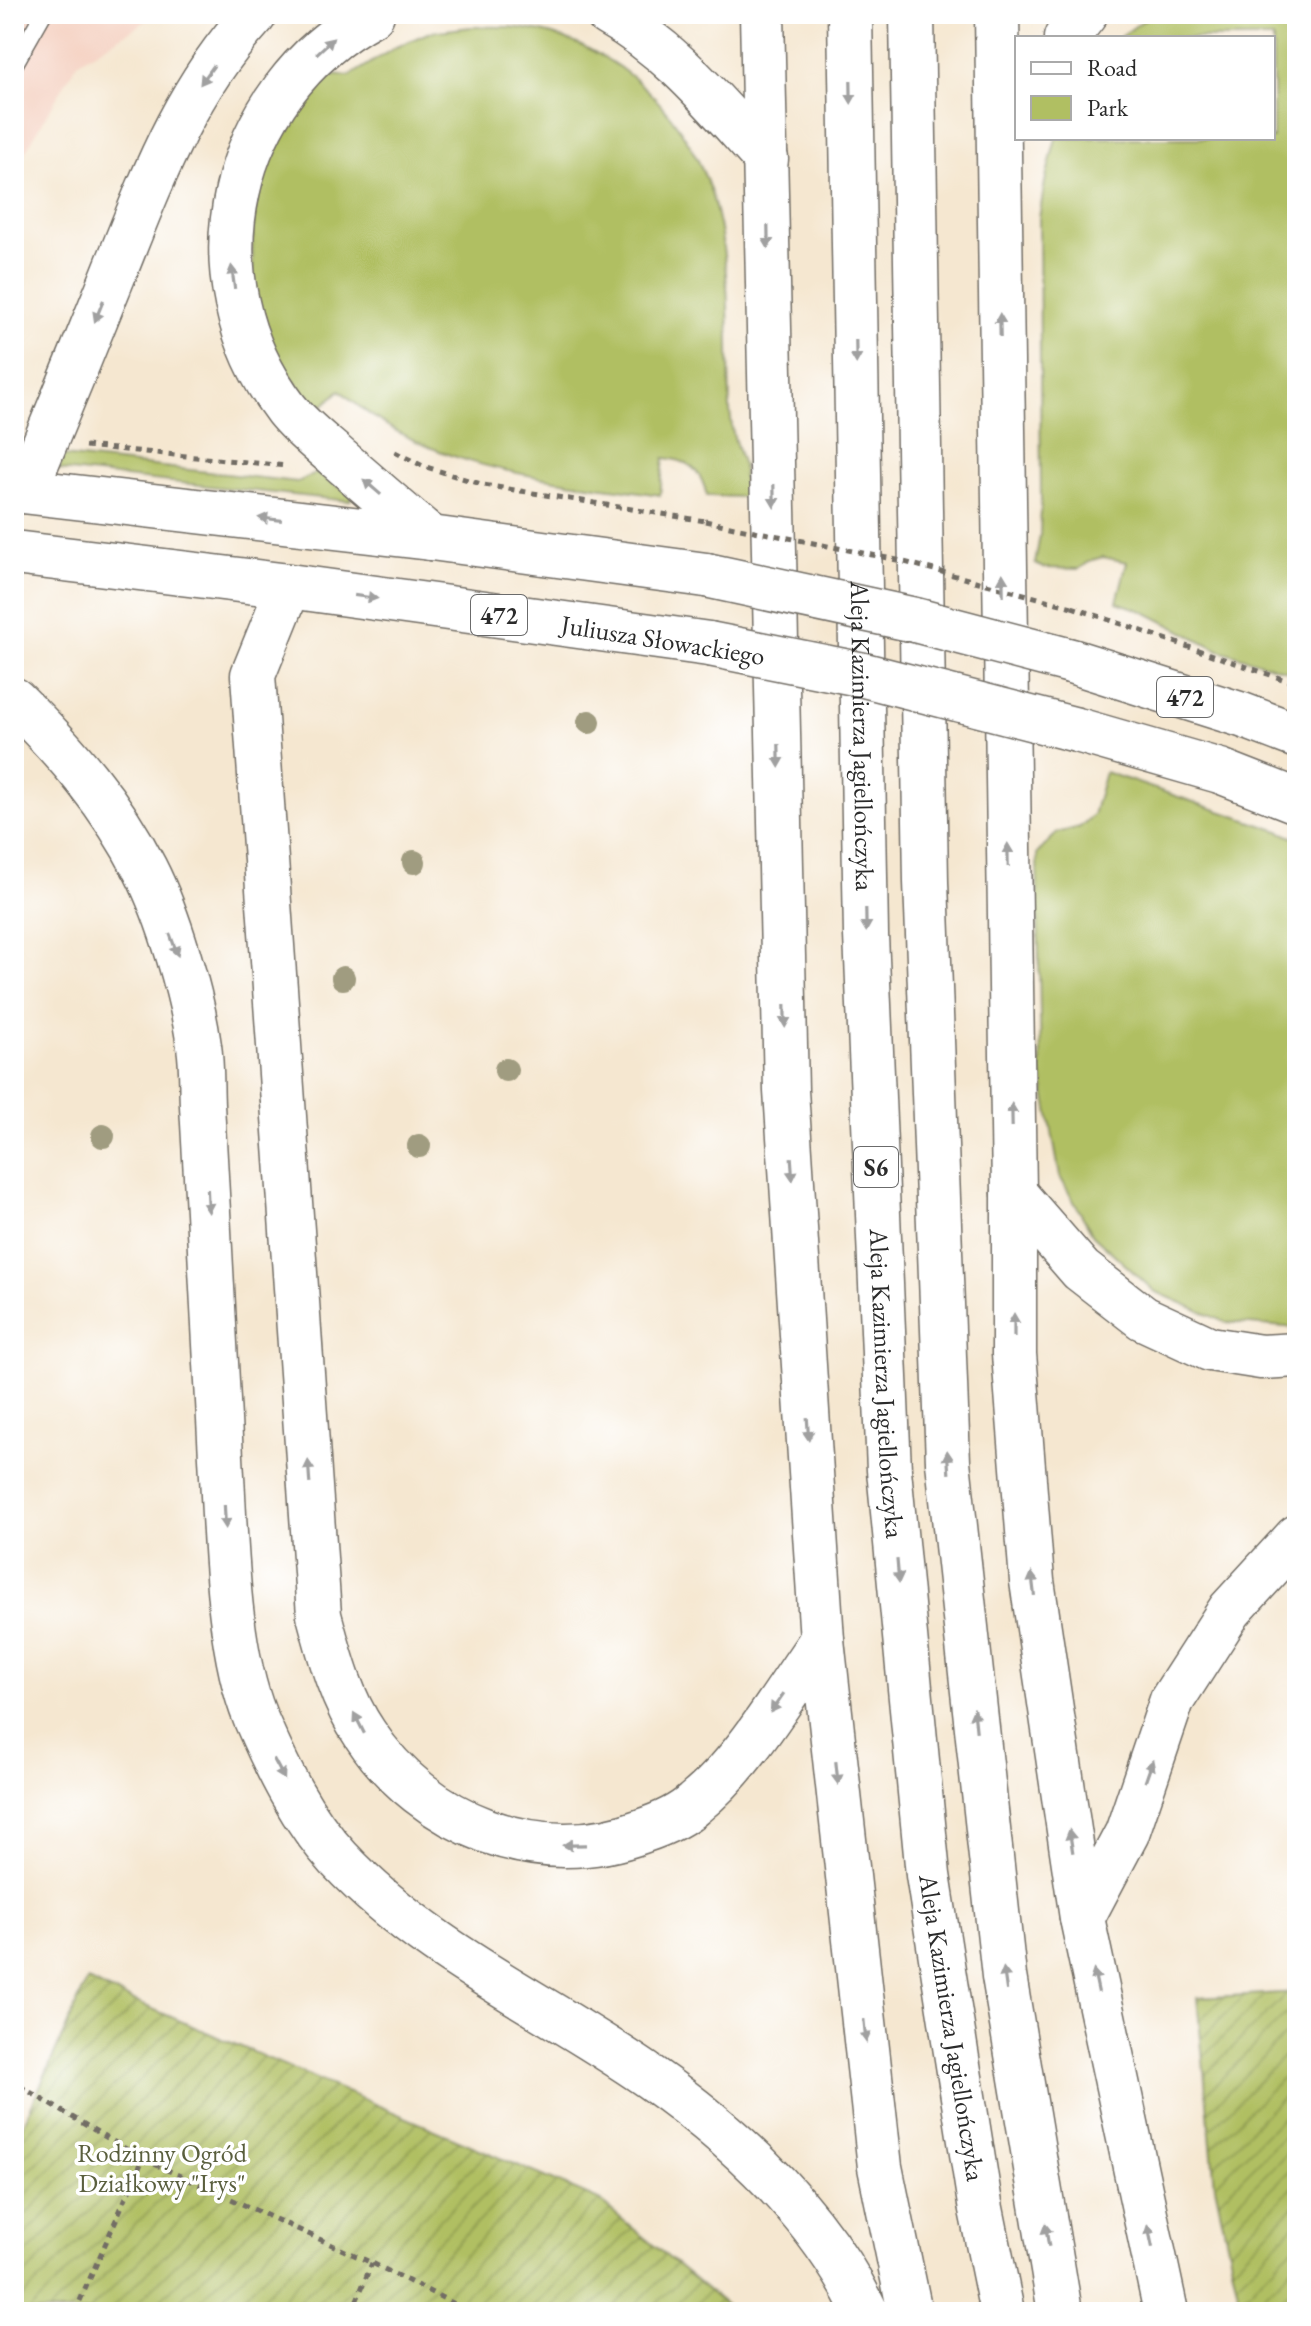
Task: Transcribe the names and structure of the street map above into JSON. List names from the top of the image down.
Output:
{
  "streets": {
    "main road": [
      "472",
      "Juliusza Słowackiego",
      "Aleja Kazimierza Jagiellończyka",
      "S6"
    ]
  },
  "parks": ["Rodzinny Ogród Działkowy \"Irys\""],
  "legend": ["Road", "Park"]
}
